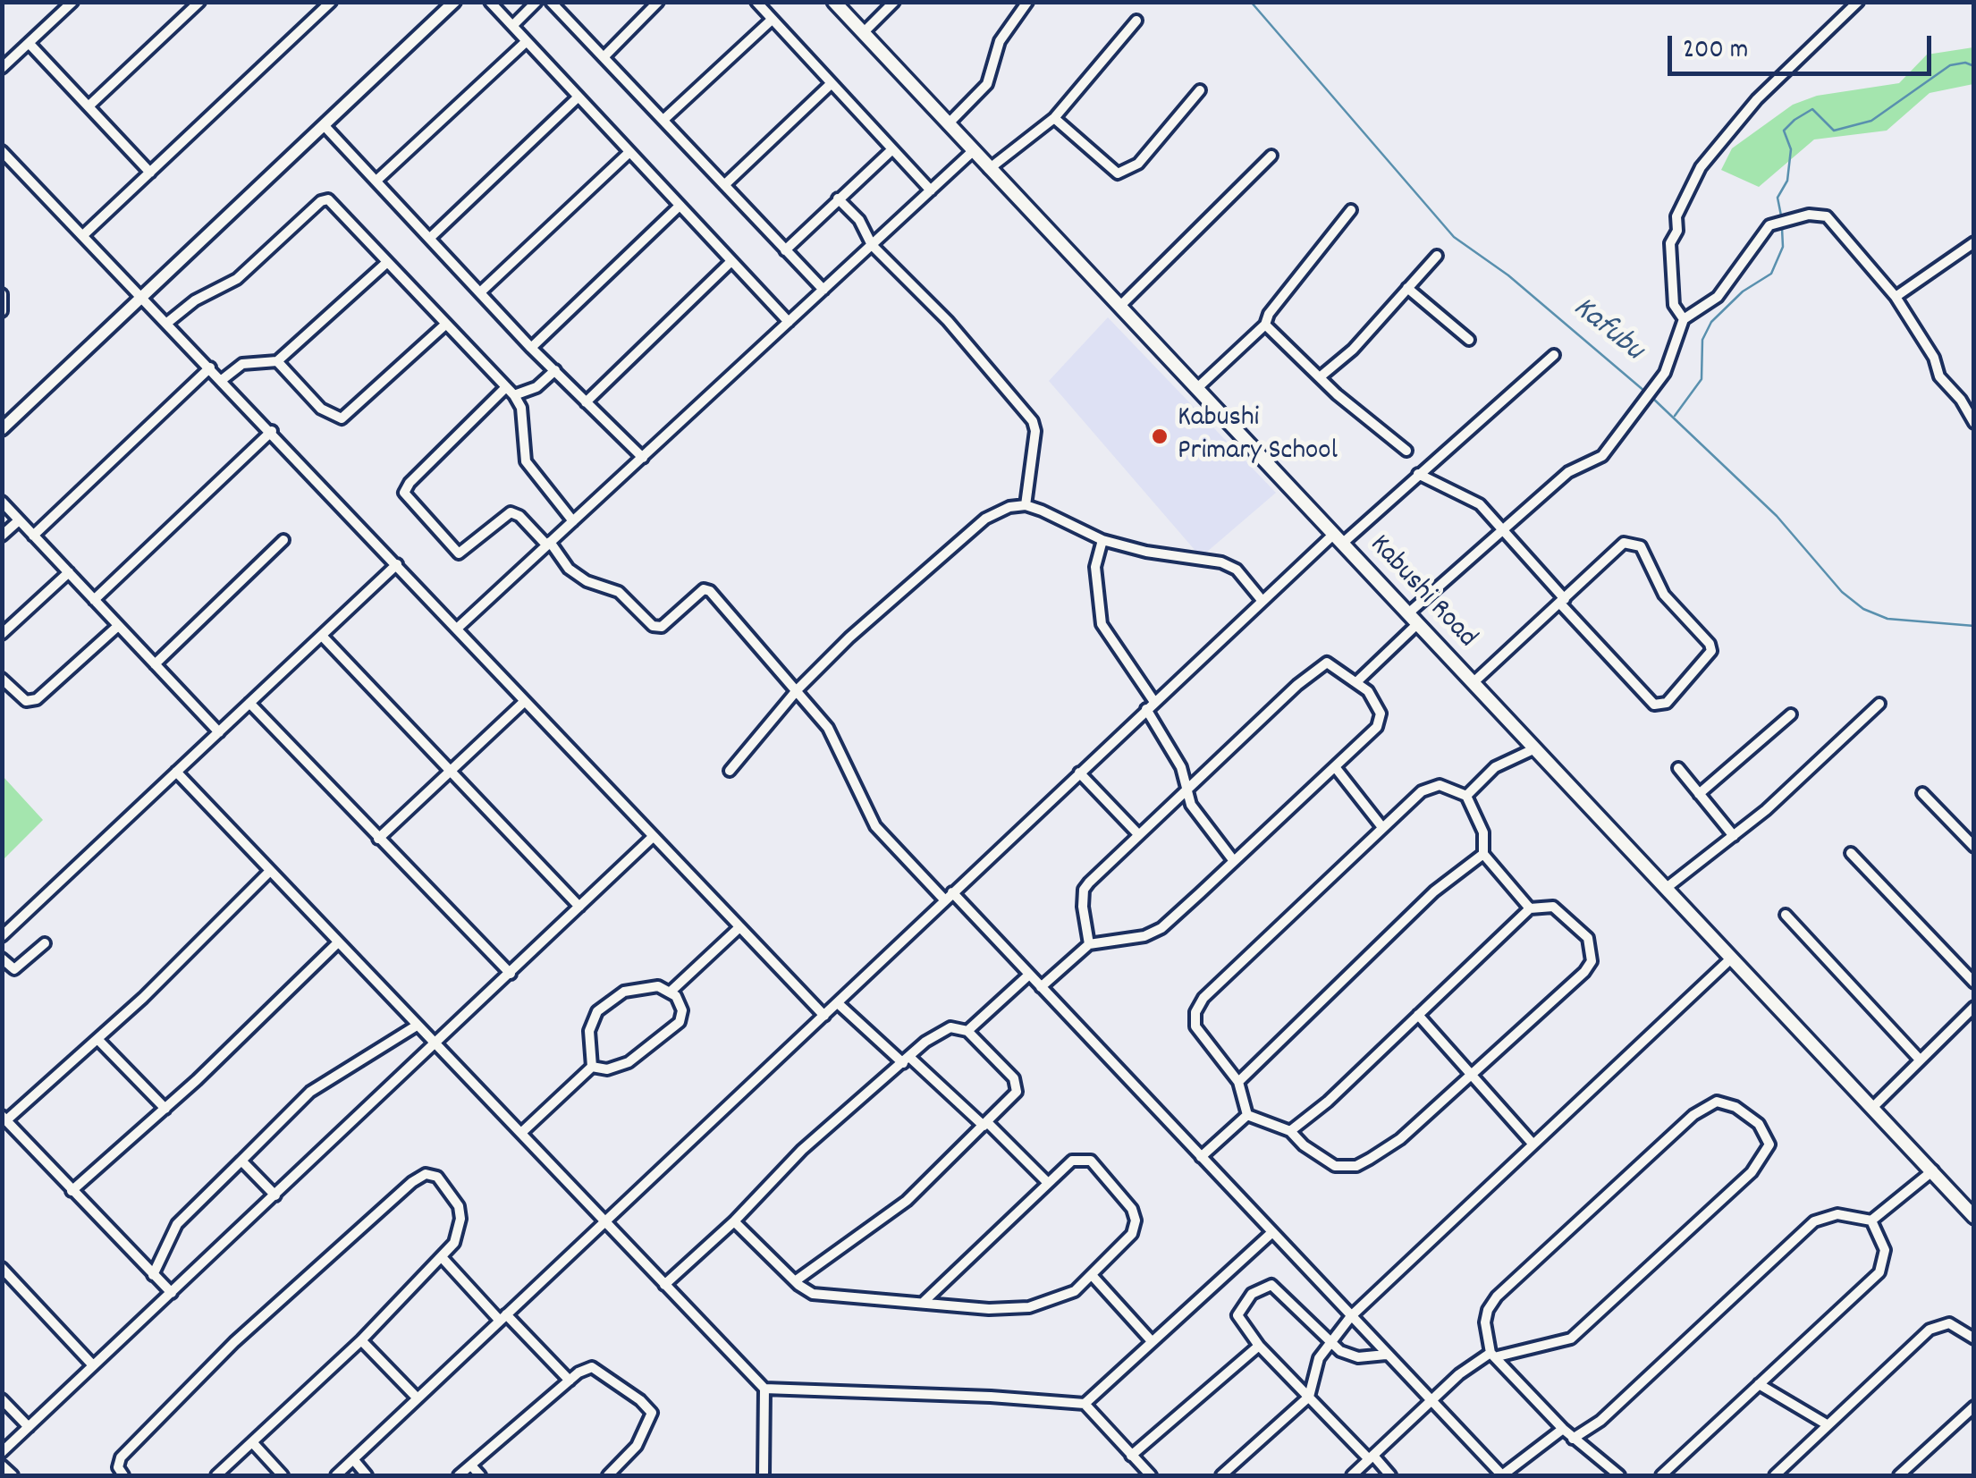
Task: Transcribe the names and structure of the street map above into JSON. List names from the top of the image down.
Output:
{
  "streets": {
    "main road": ["Kabushi Road"]
  },
  "water": ["Kafubu"],
  "places": ["Kabushi Primary School"],
  "scale_bar": "200 m"
}
